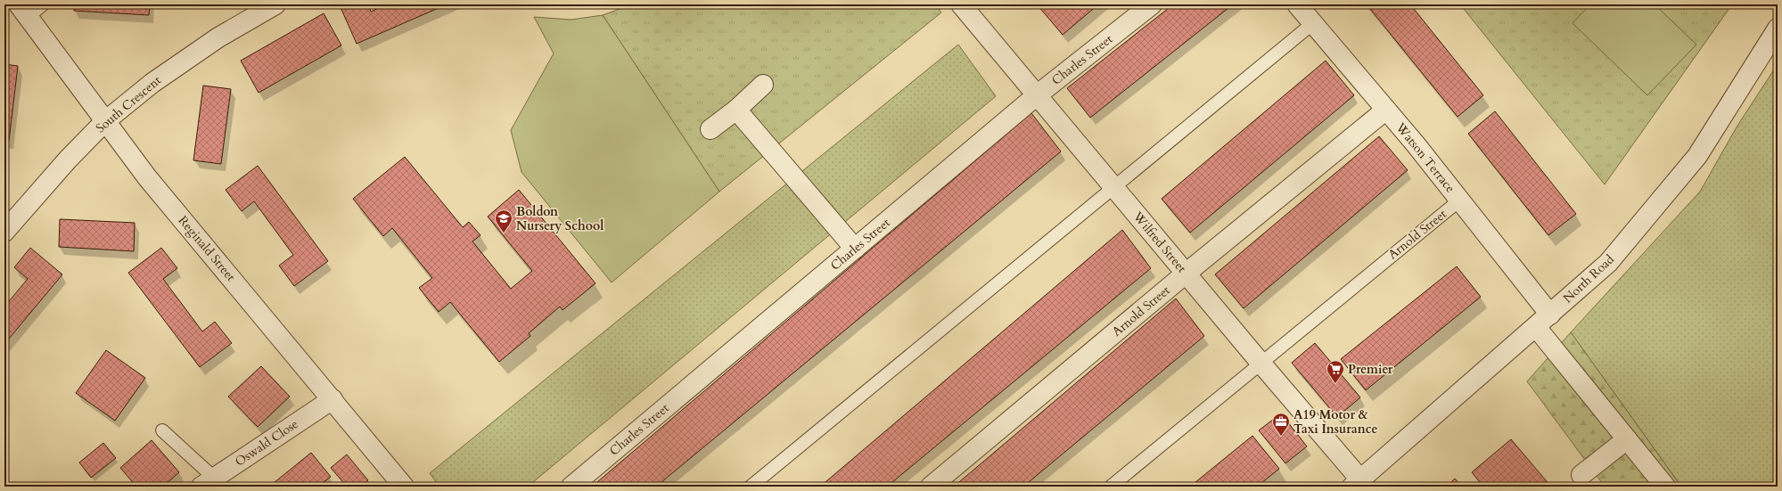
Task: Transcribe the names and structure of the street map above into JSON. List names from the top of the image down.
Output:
{
  "streets": {
    "street": [
      "Charles Street",
      "South Crescent",
      "Watson Terrace",
      "Arnold Street",
      "Wilfred Street",
      "Reginald Street",
      "North Road",
      "Oswald Close"
    ]
  },
  "crossings": [
    ["Charles Street", "Wilfred Street"],
    ["South Crescent", "Reginald Street"],
    ["Watson Terrace", "Arnold Street"],
    ["Watson Terrace", "North Road"],
    ["Arnold Street", "Wilfred Street"],
    ["Wilfred Street", "North Road"],
    ["Reginald Street", "Oswald Close"]
  ],
  "places": {
    "school or university": ["Boldon Nursery School"],
    "supermarket": ["Premier"],
    "office": ["A19 Motor & Taxi Insurance"]
  }
}
